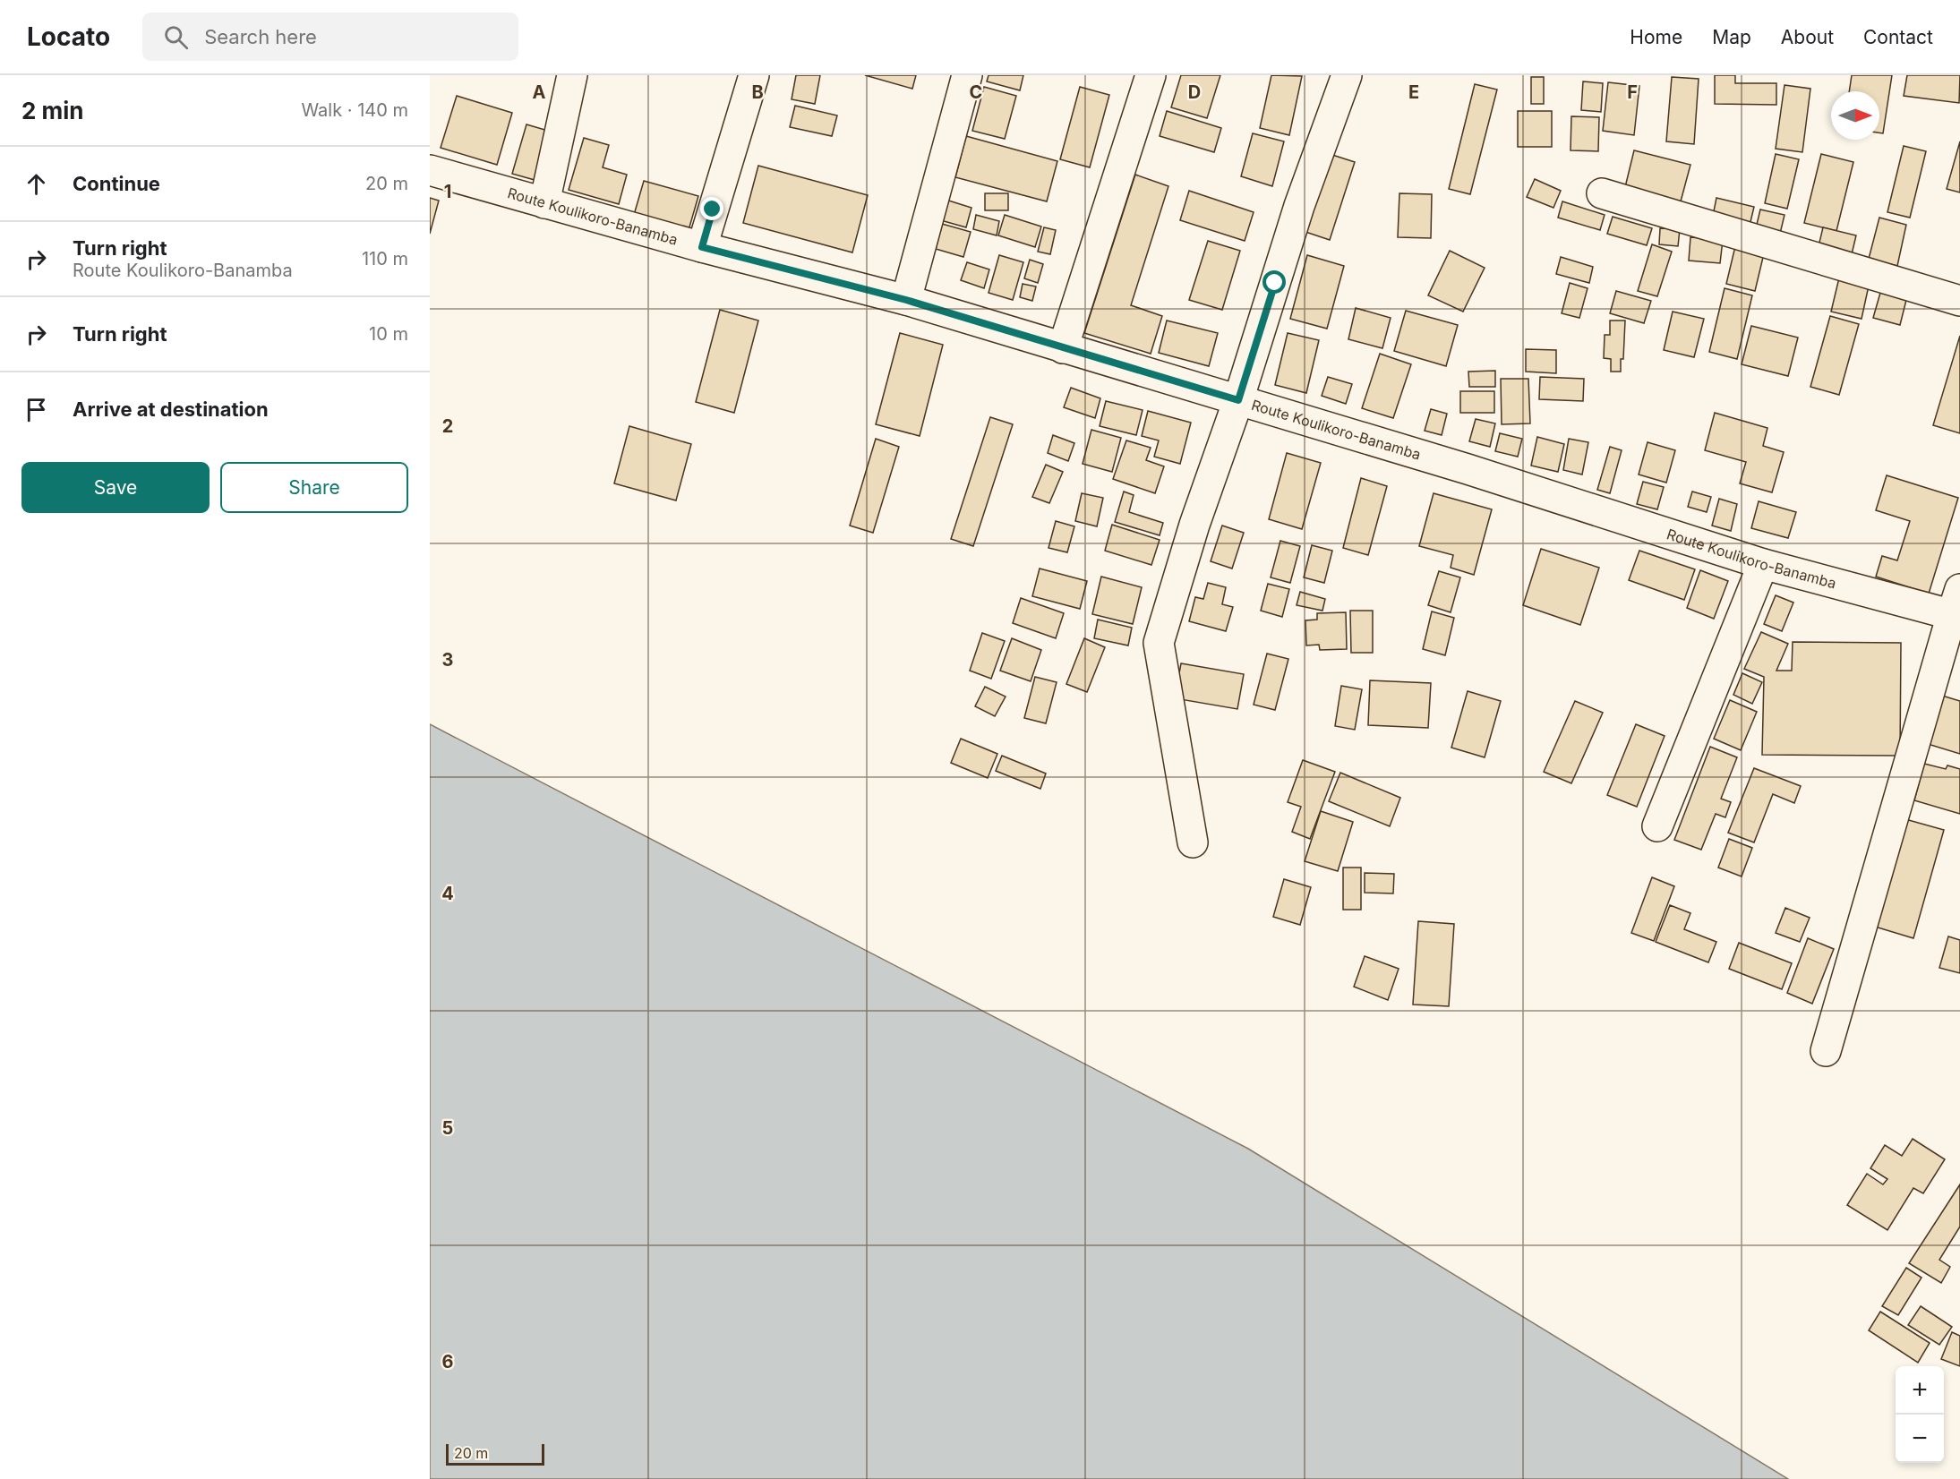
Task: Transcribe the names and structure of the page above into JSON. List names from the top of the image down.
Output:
{
  "streets": {
    "street": ["Route Koulikoro-Banamba"]
  },
  "scale_bar": "20 m",
  "north": "right",
  "page": {
    "header": "Locato",
    "search": "Search here",
    "nav": [
      "Home",
      "Map",
      "About",
      "Contact"
    ],
    "heading": ["2 min", "Walk · 140 m"],
    "list": [
      ["Continue", "20 m"],
      ["Turn right", "Route Koulikoro-Banamba", "110 m"],
      ["Turn right", "10 m"],
      "Arrive at destination"
    ],
    "buttons": ["Save", "Share"],
    "map_buttons": ["+", "−"],
    "scale": "20 m"
  },
  "grid": {
    "columns": [
      "A",
      "B",
      "C",
      "D",
      "E",
      "F"
    ],
    "rows": [
      "1",
      "2",
      "3",
      "4",
      "5",
      "6"
    ]
  }
}
